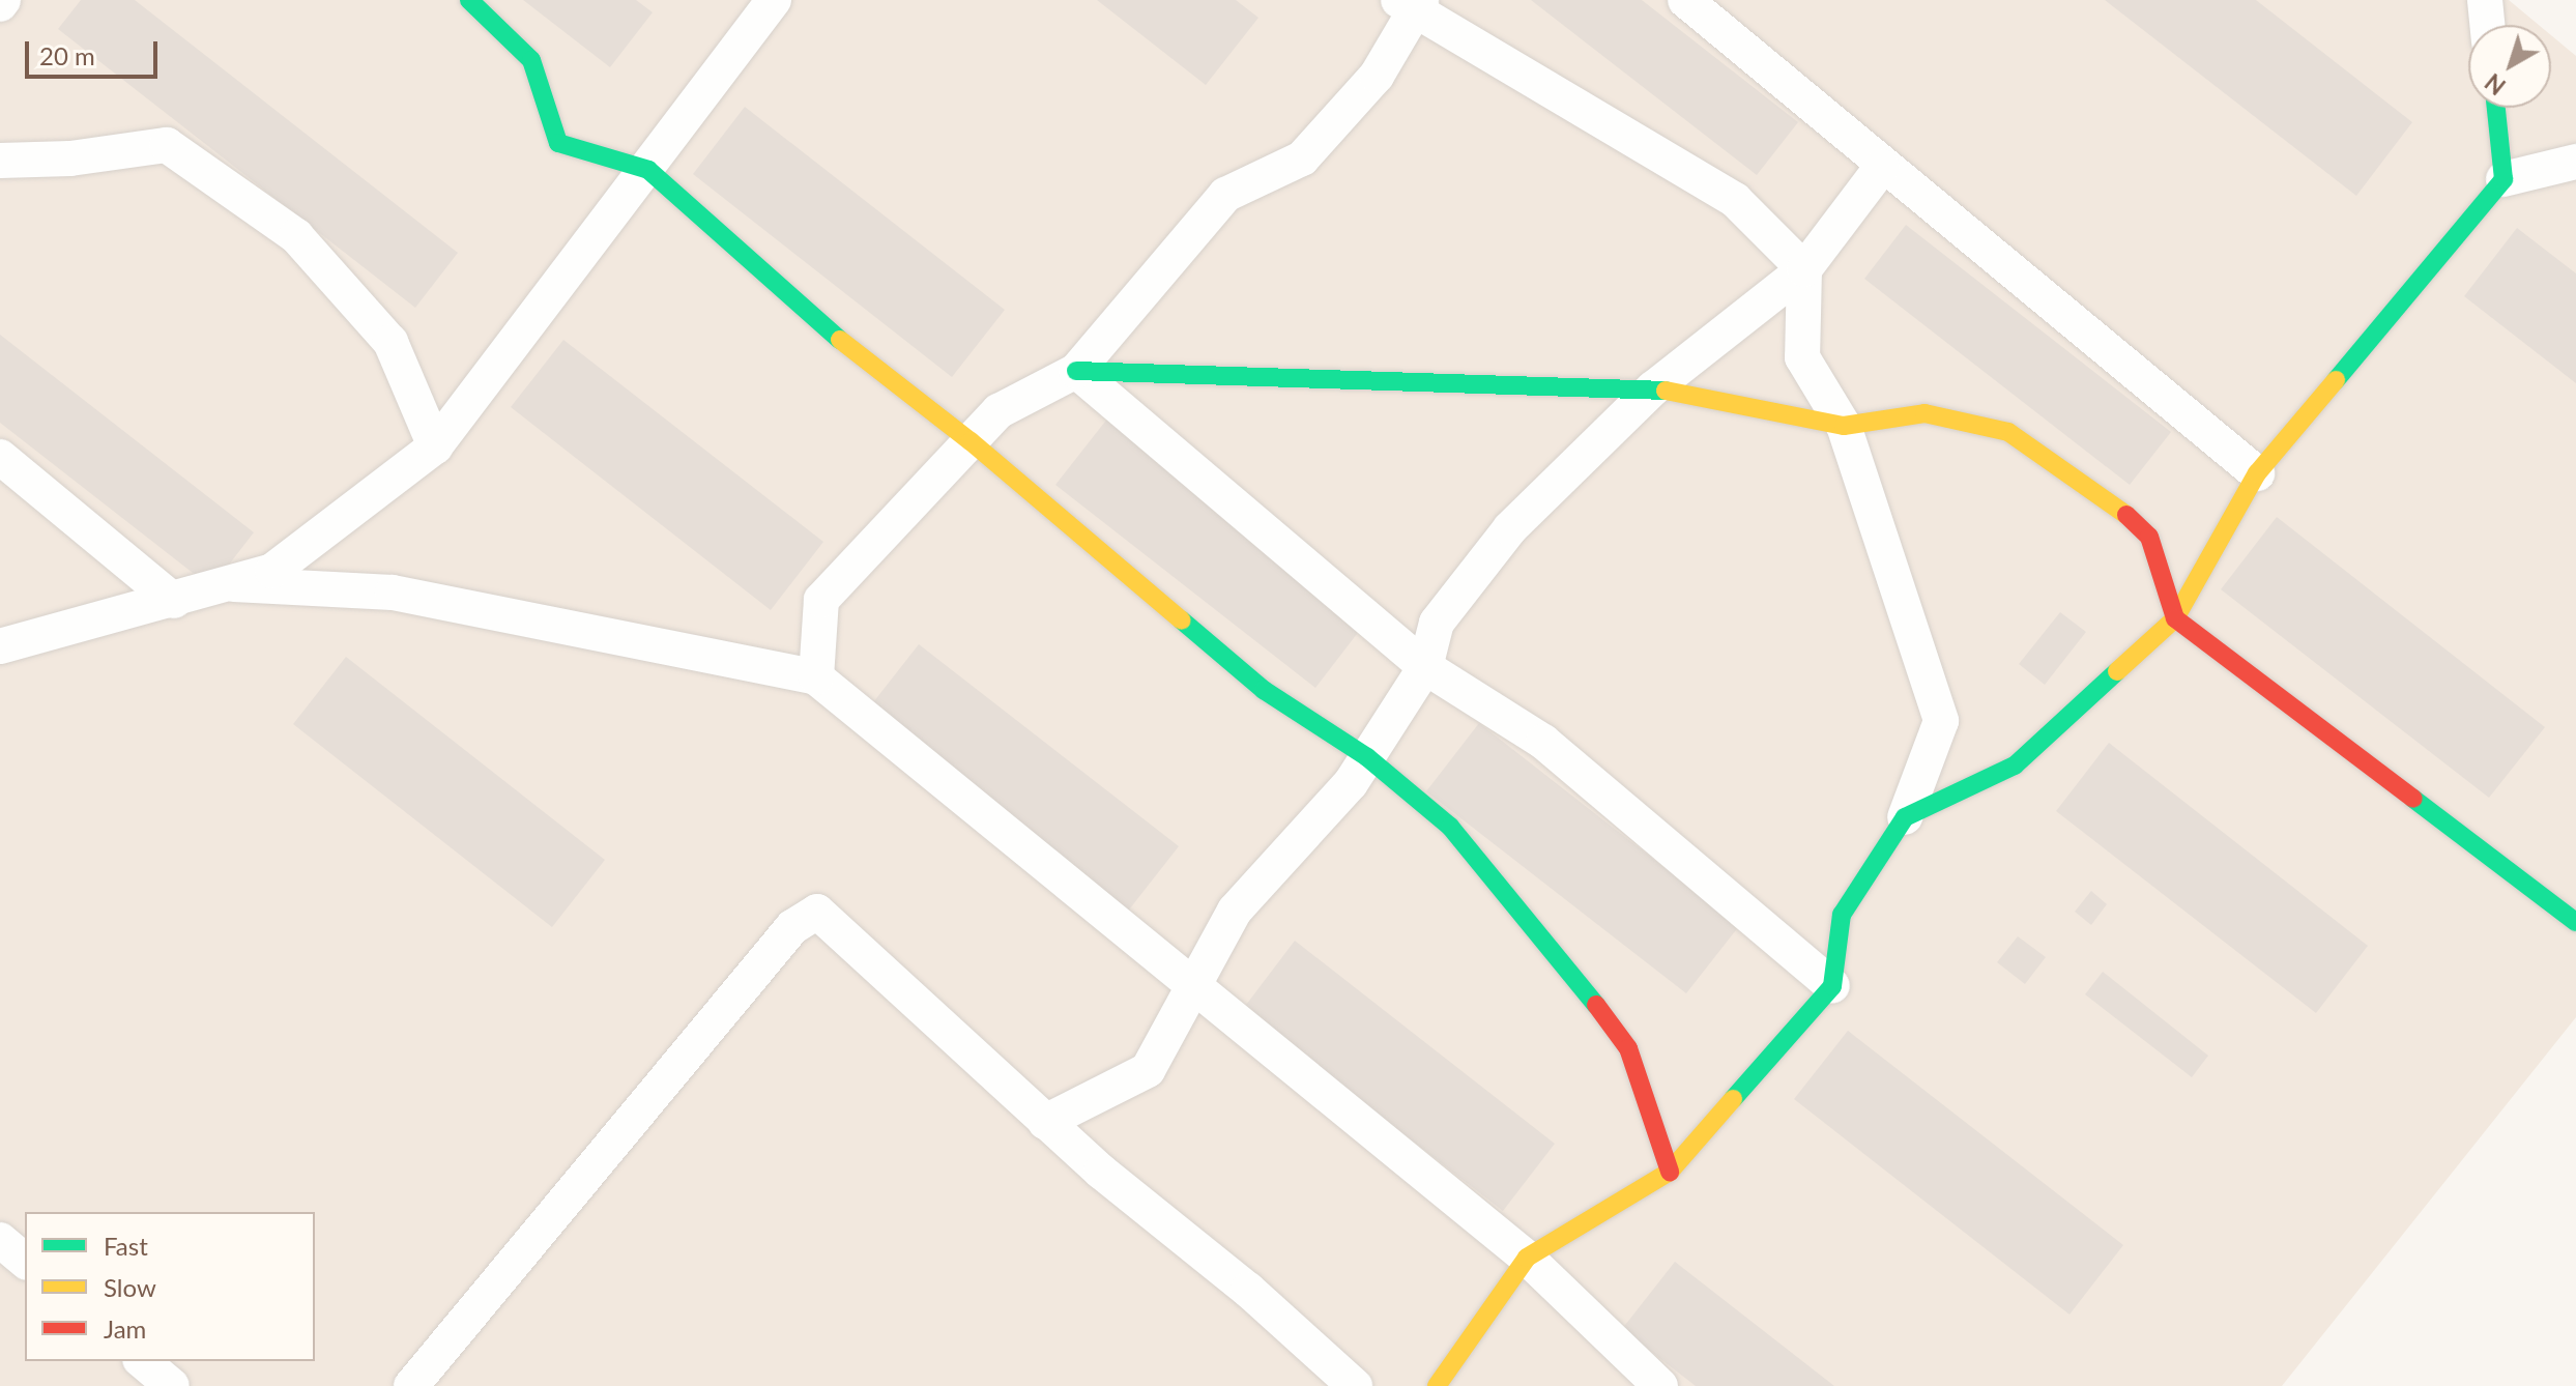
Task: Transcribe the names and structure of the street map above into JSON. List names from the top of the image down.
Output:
{
  "legend": ["Fast", "Slow", "Jam"],
  "scale_bar": "20 m",
  "north": "bottom left"
}
